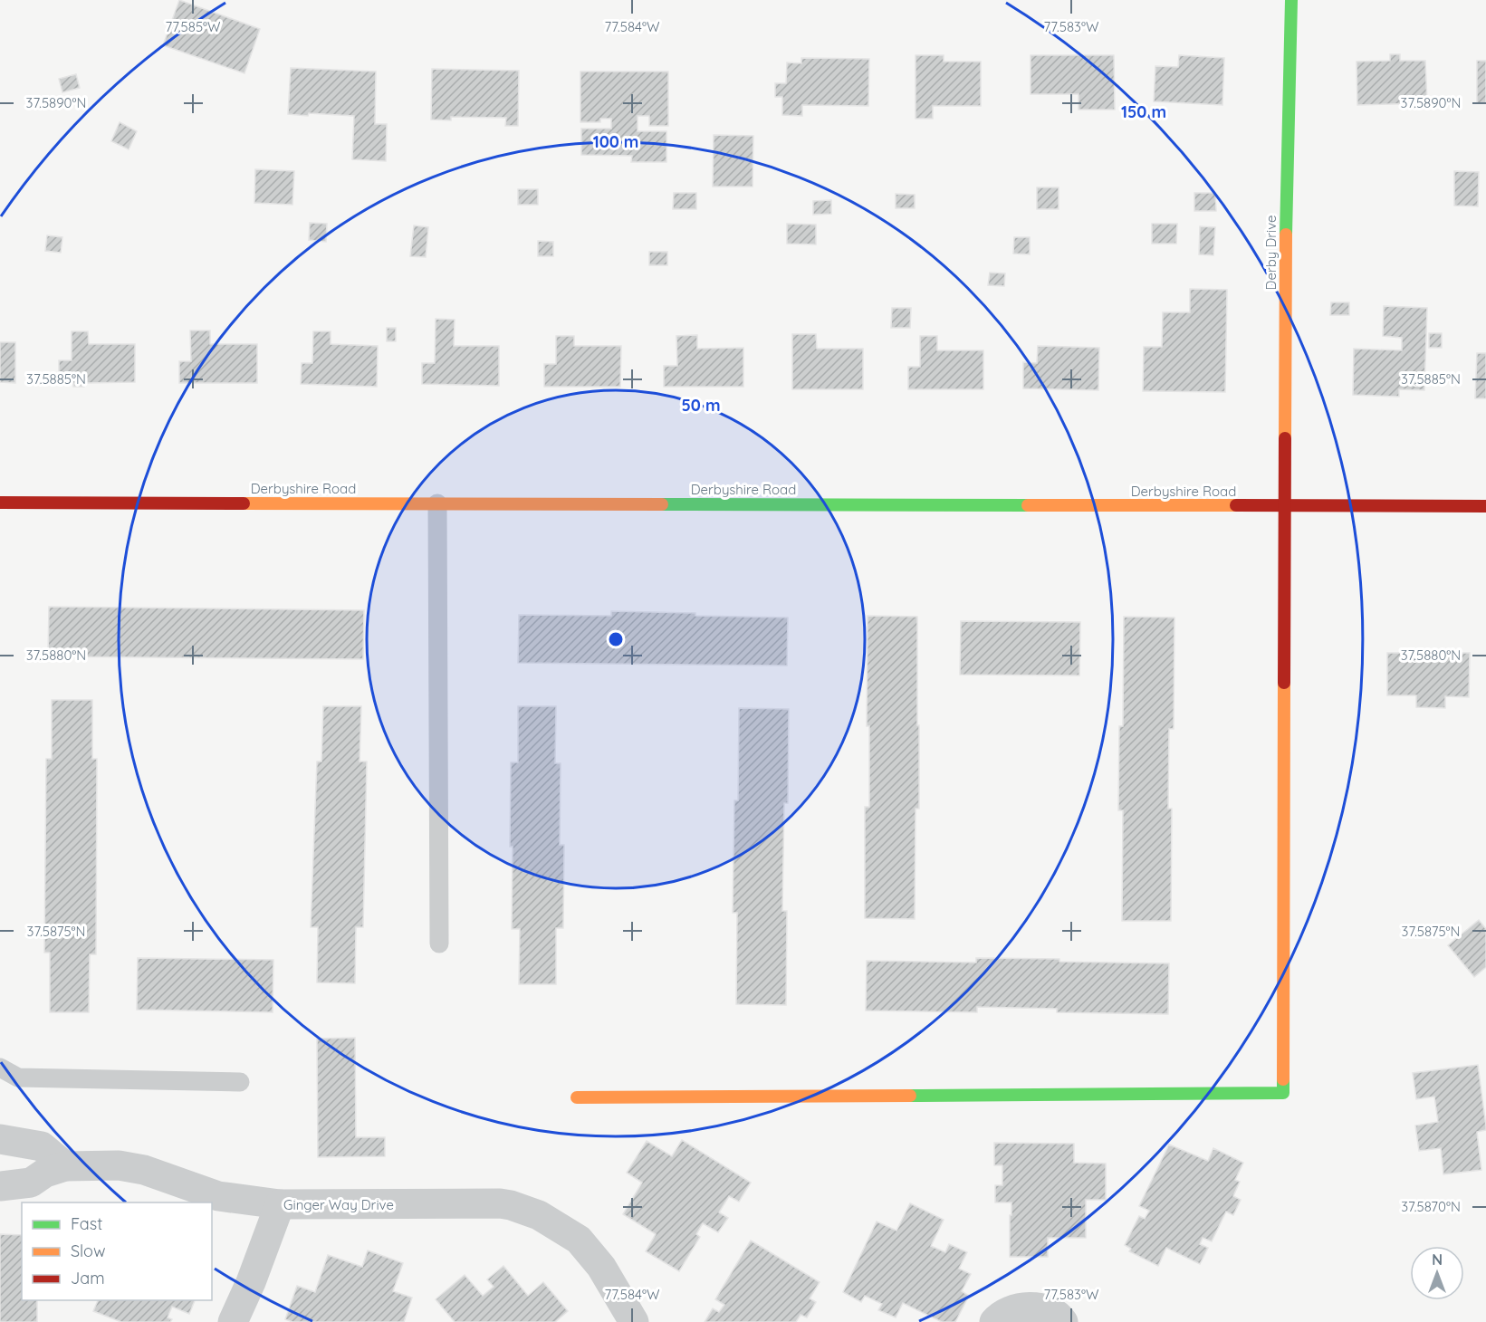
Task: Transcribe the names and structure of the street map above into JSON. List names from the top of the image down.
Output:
{
  "streets": {
    "street": ["Derby Drive", "Derbyshire Road", "Ginger Way Drive"]
  },
  "crossings": [
    ["Derby Drive", "Derbyshire Road"]
  ],
  "legend": ["Fast", "Slow", "Jam"],
  "north": "top",
  "coordinates": [
    "77.585°W",
    "77.584°W",
    "77.583°W",
    "37.5890°N",
    "37.5885°N",
    "37.5880°N",
    "37.5875°N",
    "37.5870°N"
  ],
  "rings": ["150 m", "100 m", "50 m"]
}
